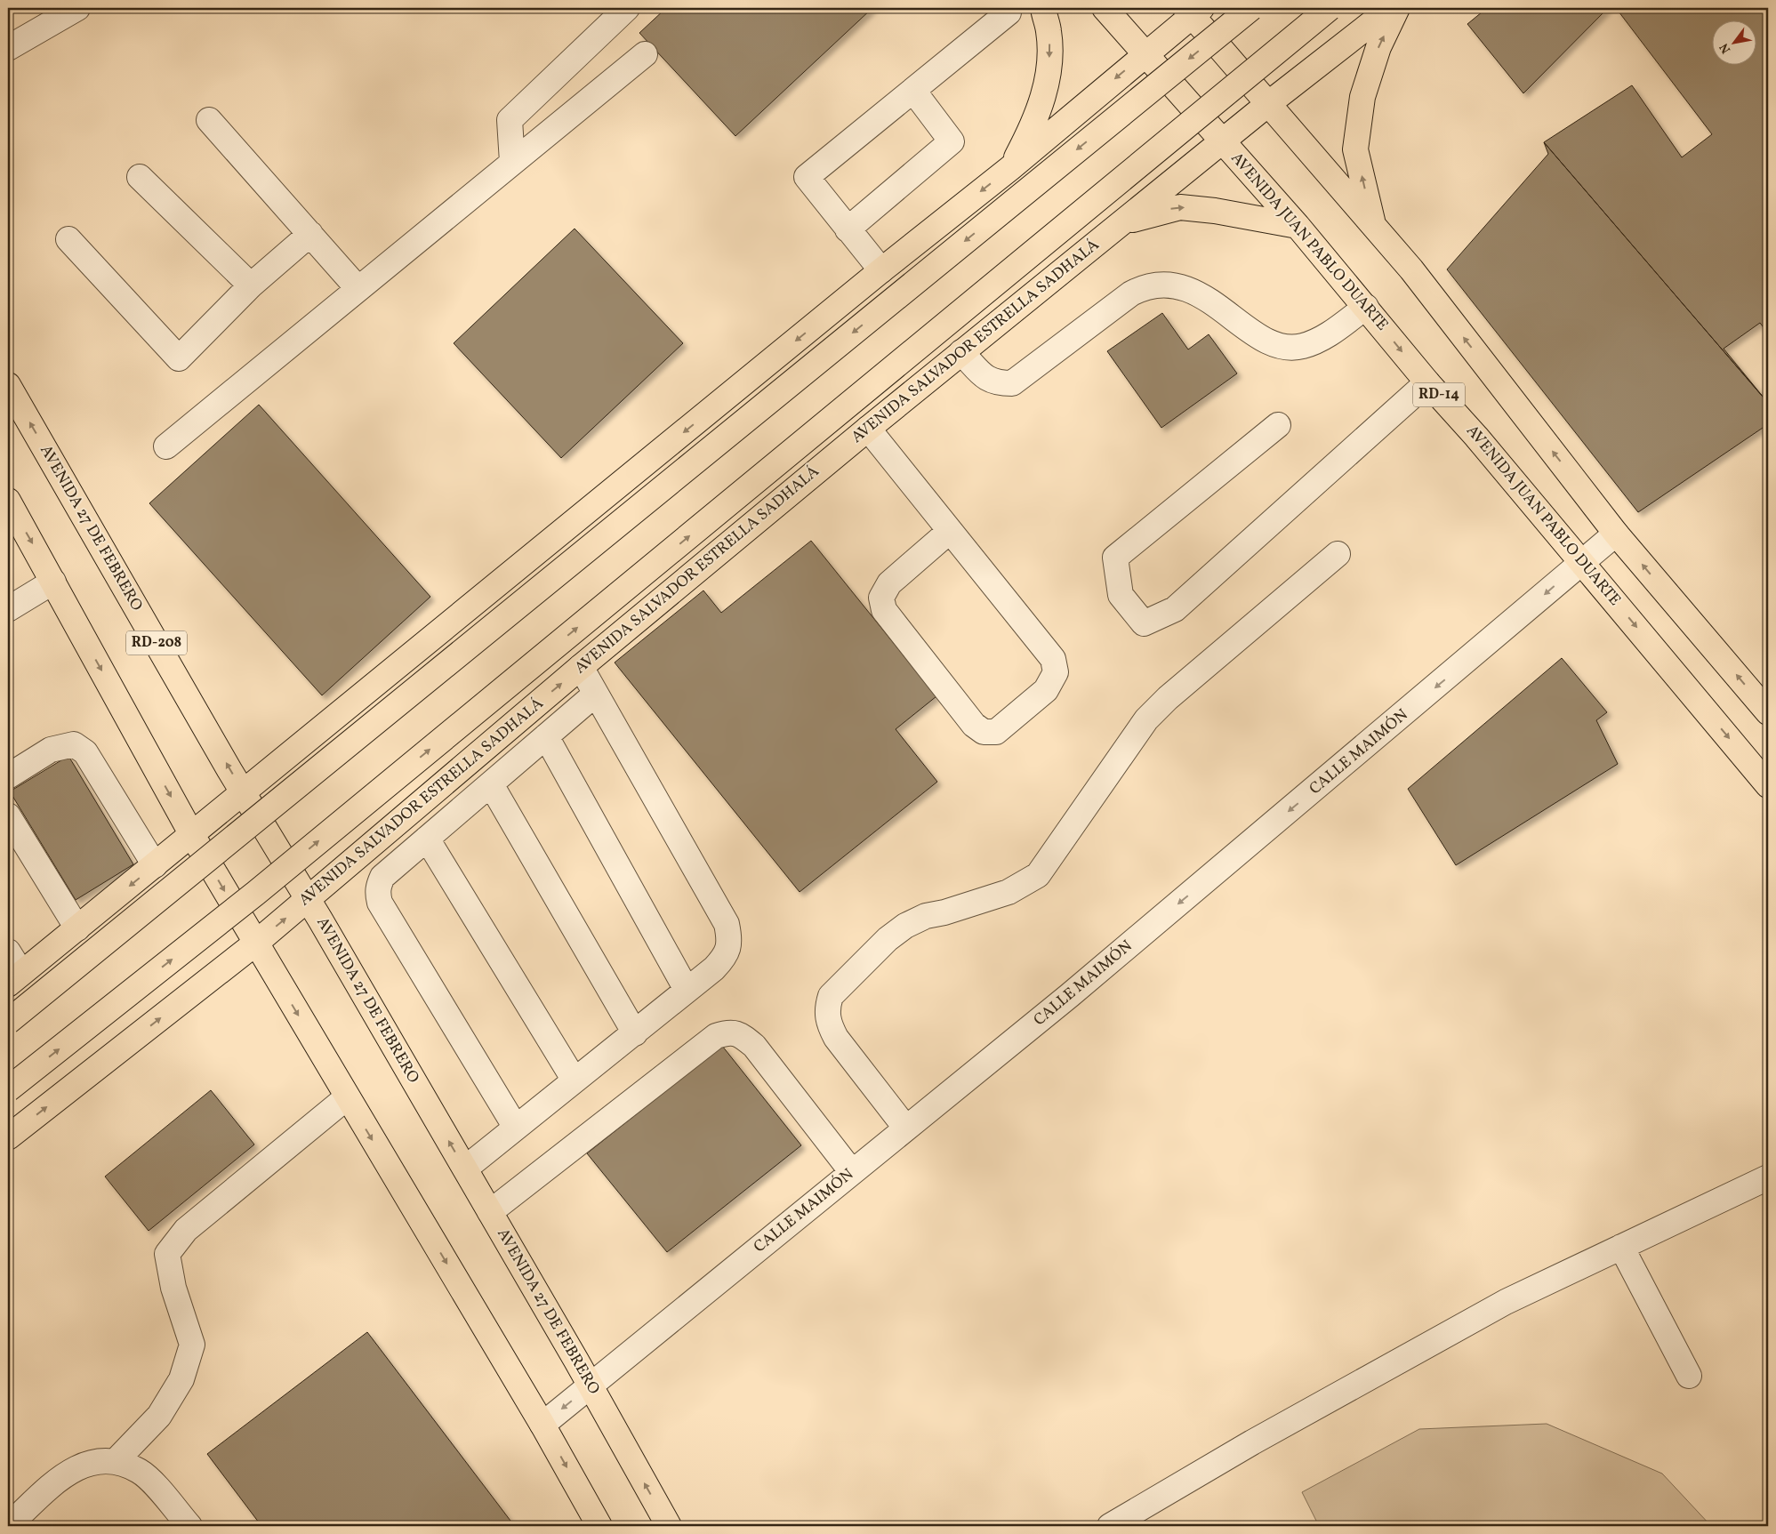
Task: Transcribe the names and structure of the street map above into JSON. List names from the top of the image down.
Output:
{
  "streets": {
    "main road": [
      "AVENIDA JUAN PABLO DUARTE",
      "AVENIDA SALVADOR ESTRELLA SADHALÁ",
      "RD-14",
      "AVENIDA 27 DE FEBRERO",
      "RD-208"
    ],
    "street": ["CALLE MAIMÓN"]
  },
  "crossings": [
    ["AVENIDA JUAN PABLO DUARTE", "AVENIDA SALVADOR ESTRELLA SADHALÁ"],
    ["AVENIDA JUAN PABLO DUARTE", "CALLE MAIMÓN"],
    ["AVENIDA SALVADOR ESTRELLA SADHALÁ", "AVENIDA 27 DE FEBRERO"],
    ["AVENIDA 27 DE FEBRERO", "CALLE MAIMÓN"]
  ],
  "one_way": ["CALLE MAIMÓN"],
  "north": "bottom left"
}
